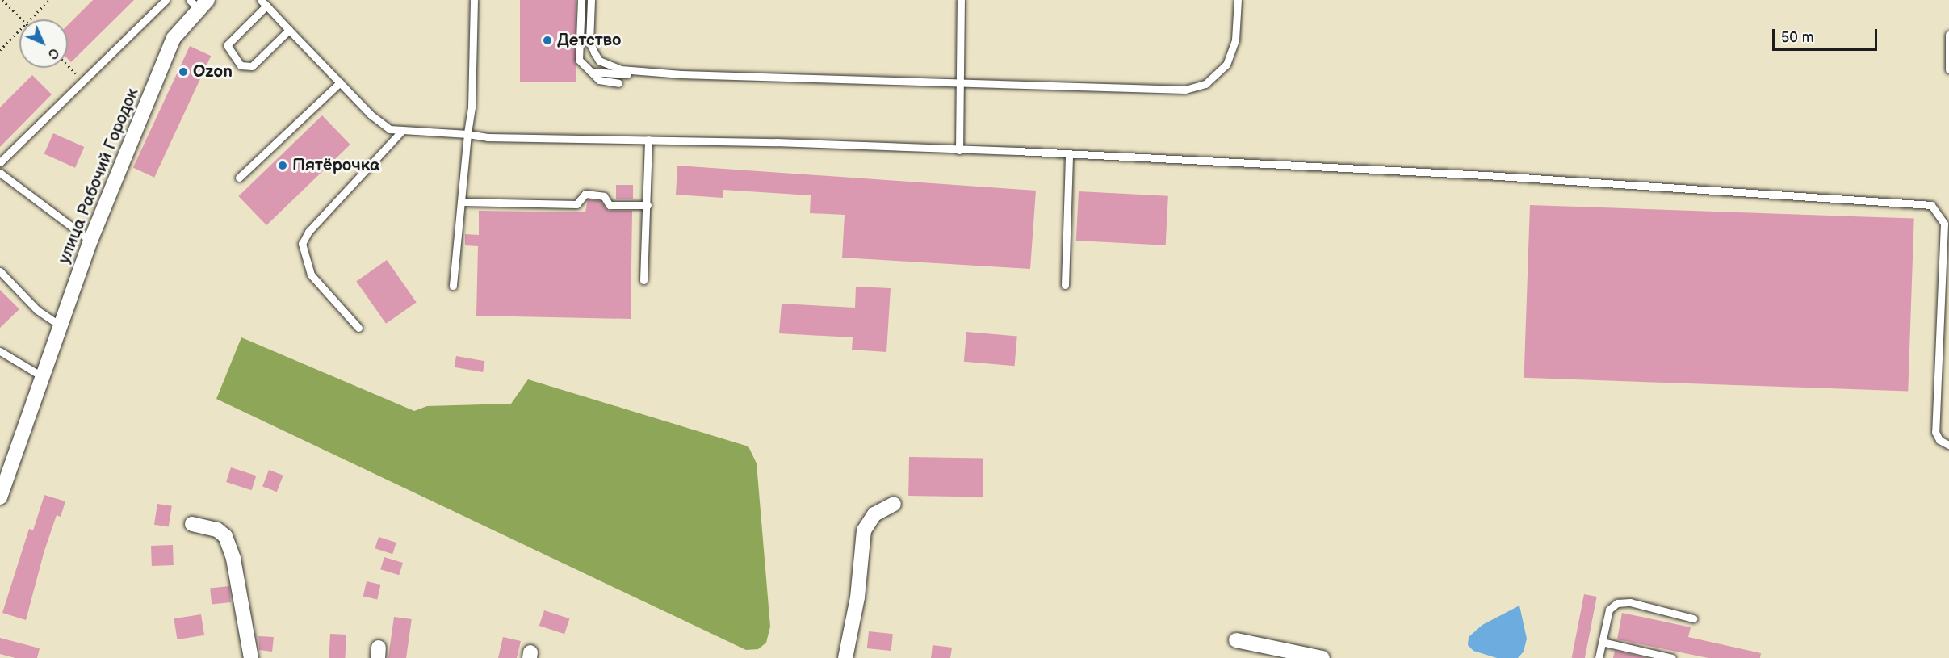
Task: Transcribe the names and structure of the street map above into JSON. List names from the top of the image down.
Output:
{
  "streets": {
    "street": ["улица Рабочий Городок"]
  },
  "places": ["Детство", "Ozon", "Пятёрочка"],
  "scale_bar": "50 m",
  "north": "bottom right"
}
